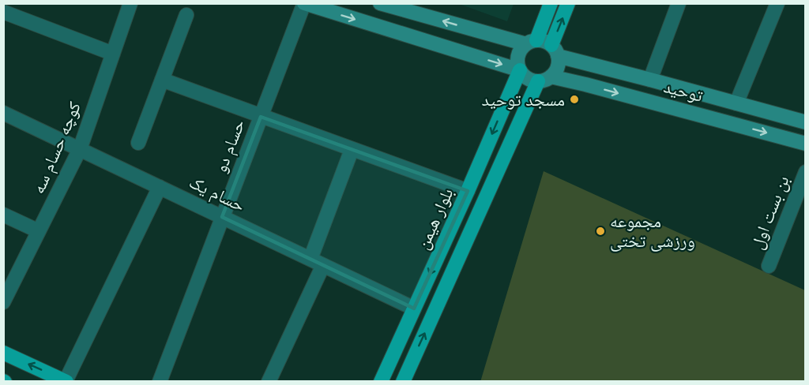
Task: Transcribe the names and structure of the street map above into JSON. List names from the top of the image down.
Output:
{
  "streets": {
    "main road": ["بلوار هیمن"],
    "street": [
      "توحید",
      "حسام دو",
      "کوچه حسام سه",
      "حسام یک",
      "بن بست اول"
    ]
  },
  "crossings": [
    ["توحید", "بلوار هیمن"],
    ["حسام دو", "حسام یک"],
    ["کوچه حسام سه", "حسام یک"],
    ["حسام یک", "بلوار هیمن"]
  ],
  "places": ["مسجد توحید", "مجموعه ورزشی تختی"]
}
